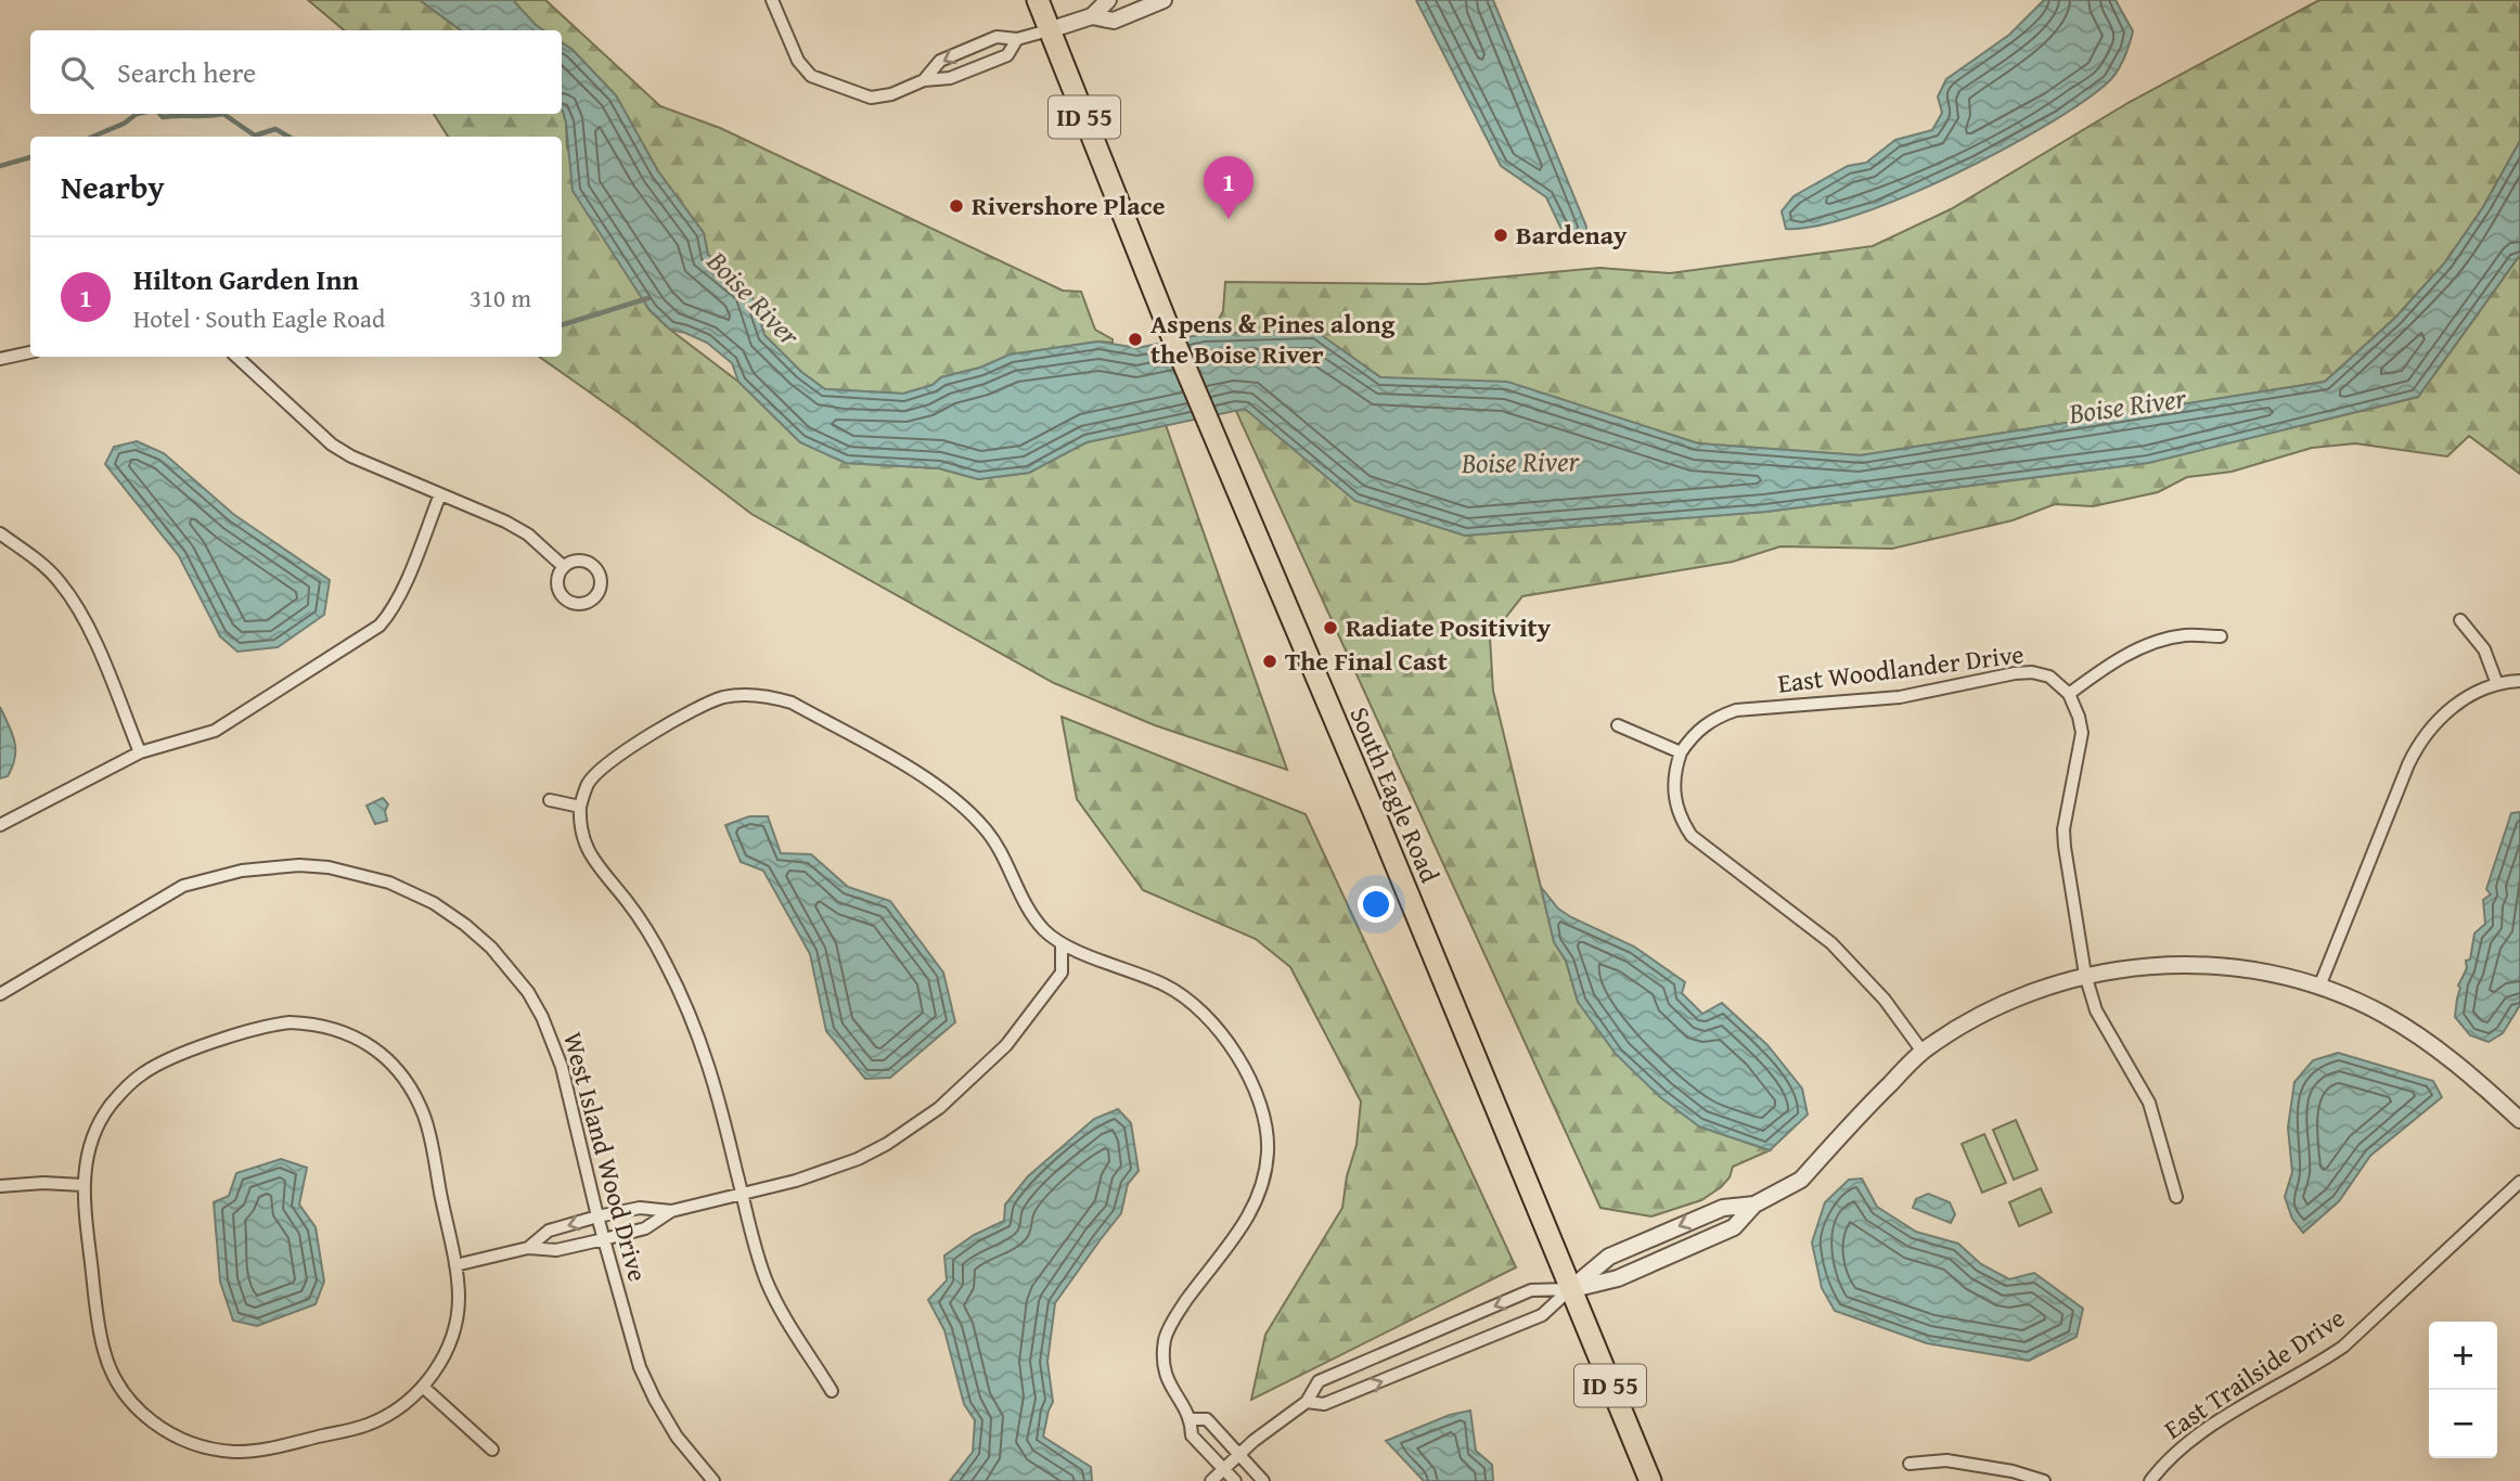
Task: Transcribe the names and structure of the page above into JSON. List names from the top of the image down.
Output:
{
  "streets": {
    "highway": ["ID 55", "South Eagle Road"],
    "street": ["East Woodlander Drive", "West Island Wood Drive", "East Trailside Drive"]
  },
  "water": ["Boise River"],
  "places": [
    "Rivershore Place",
    "Bardenay",
    "Aspens & Pines along the Boise River",
    "Radiate Positivity",
    "The Final Cast"
  ],
  "page": {
    "search": "Search here",
    "heading": "Nearby",
    "pins": "1",
    "list": [
      {
        "mark": "1",
        "name": "Hilton Garden Inn",
        "note": "Hotel · South Eagle Road",
        "value": "310 m"
      }
    ],
    "map_buttons": ["+", "−"]
  }
}
